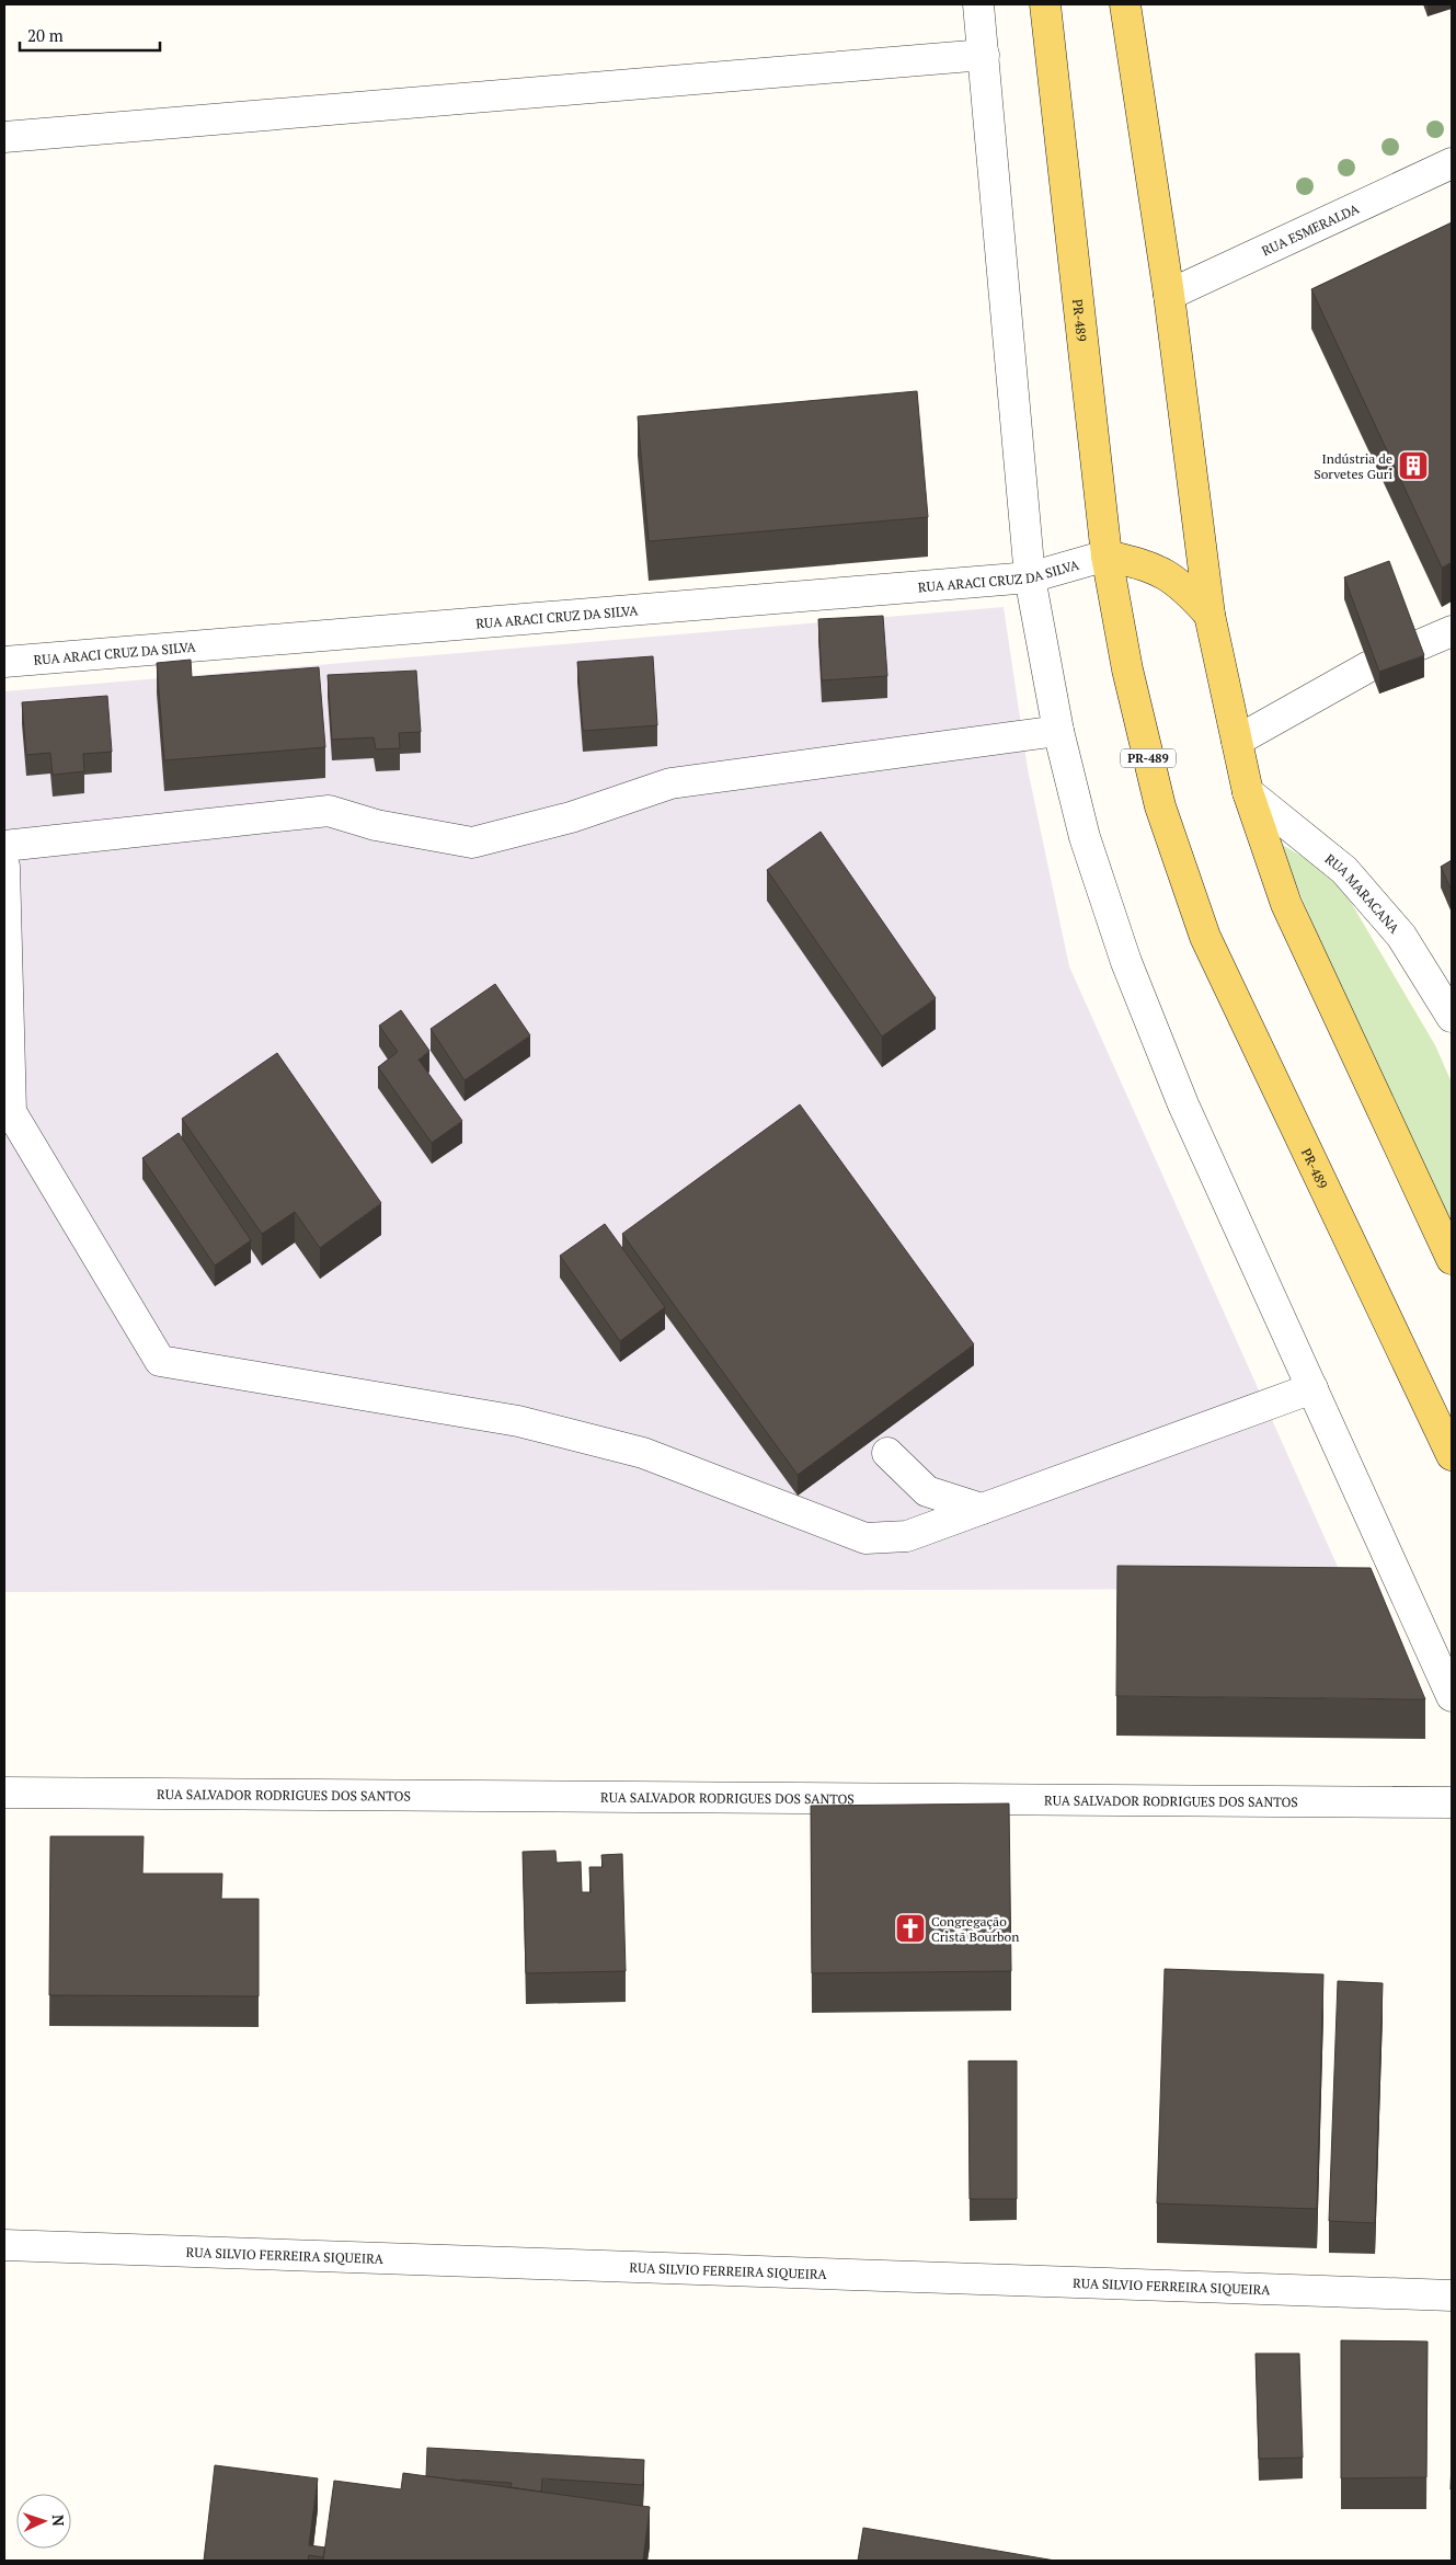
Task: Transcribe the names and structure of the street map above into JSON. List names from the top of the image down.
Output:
{
  "streets": {
    "main road": ["PR-489"],
    "street": [
      "RUA ESMERALDA",
      "RUA ARACI CRUZ DA SILVA",
      "RUA MARACANA",
      "RUA SALVADOR RODRIGUES DOS SANTOS",
      "RUA SILVIO FERREIRA SIQUEIRA"
    ]
  },
  "crossings": [
    ["PR-489", "RUA ARACI CRUZ DA SILVA"]
  ],
  "places": {
    "building": ["Indústria de Sorvetes Guri"],
    "church": ["Congregação Cristã Bourbon"]
  },
  "scale_bar": "20 m",
  "north": "right"
}
